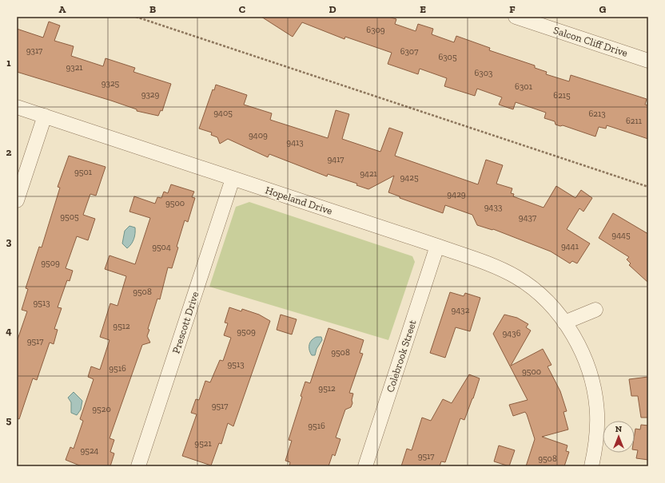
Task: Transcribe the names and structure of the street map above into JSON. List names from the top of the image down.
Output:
{
  "streets": {
    "street": [
      "Salcon Cliff Drive",
      "Hopeland Drive",
      "Prescott Drive",
      "Colebrook Street"
    ]
  },
  "crossings": [
    ["Hopeland Drive", "Prescott Drive"],
    ["Hopeland Drive", "Colebrook Street"]
  ],
  "house_numbers": [
    "6309",
    "9317",
    "6307",
    "6305",
    "9321",
    "6303",
    "9325",
    "6301",
    "9329",
    "6215",
    "9405",
    "6213",
    "6211",
    "9409",
    "9413",
    "9417",
    "9501",
    "9421",
    "9425",
    "9429",
    "9500",
    "9433",
    "9505",
    "9437",
    "9445",
    "9441",
    "9504",
    "9509",
    "9508",
    "9513",
    "9432",
    "9512",
    "9509",
    "9436",
    "9517",
    "9508",
    "9513",
    "9516",
    "9500",
    "9512",
    "9517",
    "9520",
    "9516",
    "9521",
    "9524",
    "9517",
    "9508"
  ],
  "north": "top",
  "grid": {
    "columns": [
      "A",
      "B",
      "C",
      "D",
      "E",
      "F",
      "G"
    ],
    "rows": [
      "1",
      "2",
      "3",
      "4",
      "5"
    ]
  }
}
